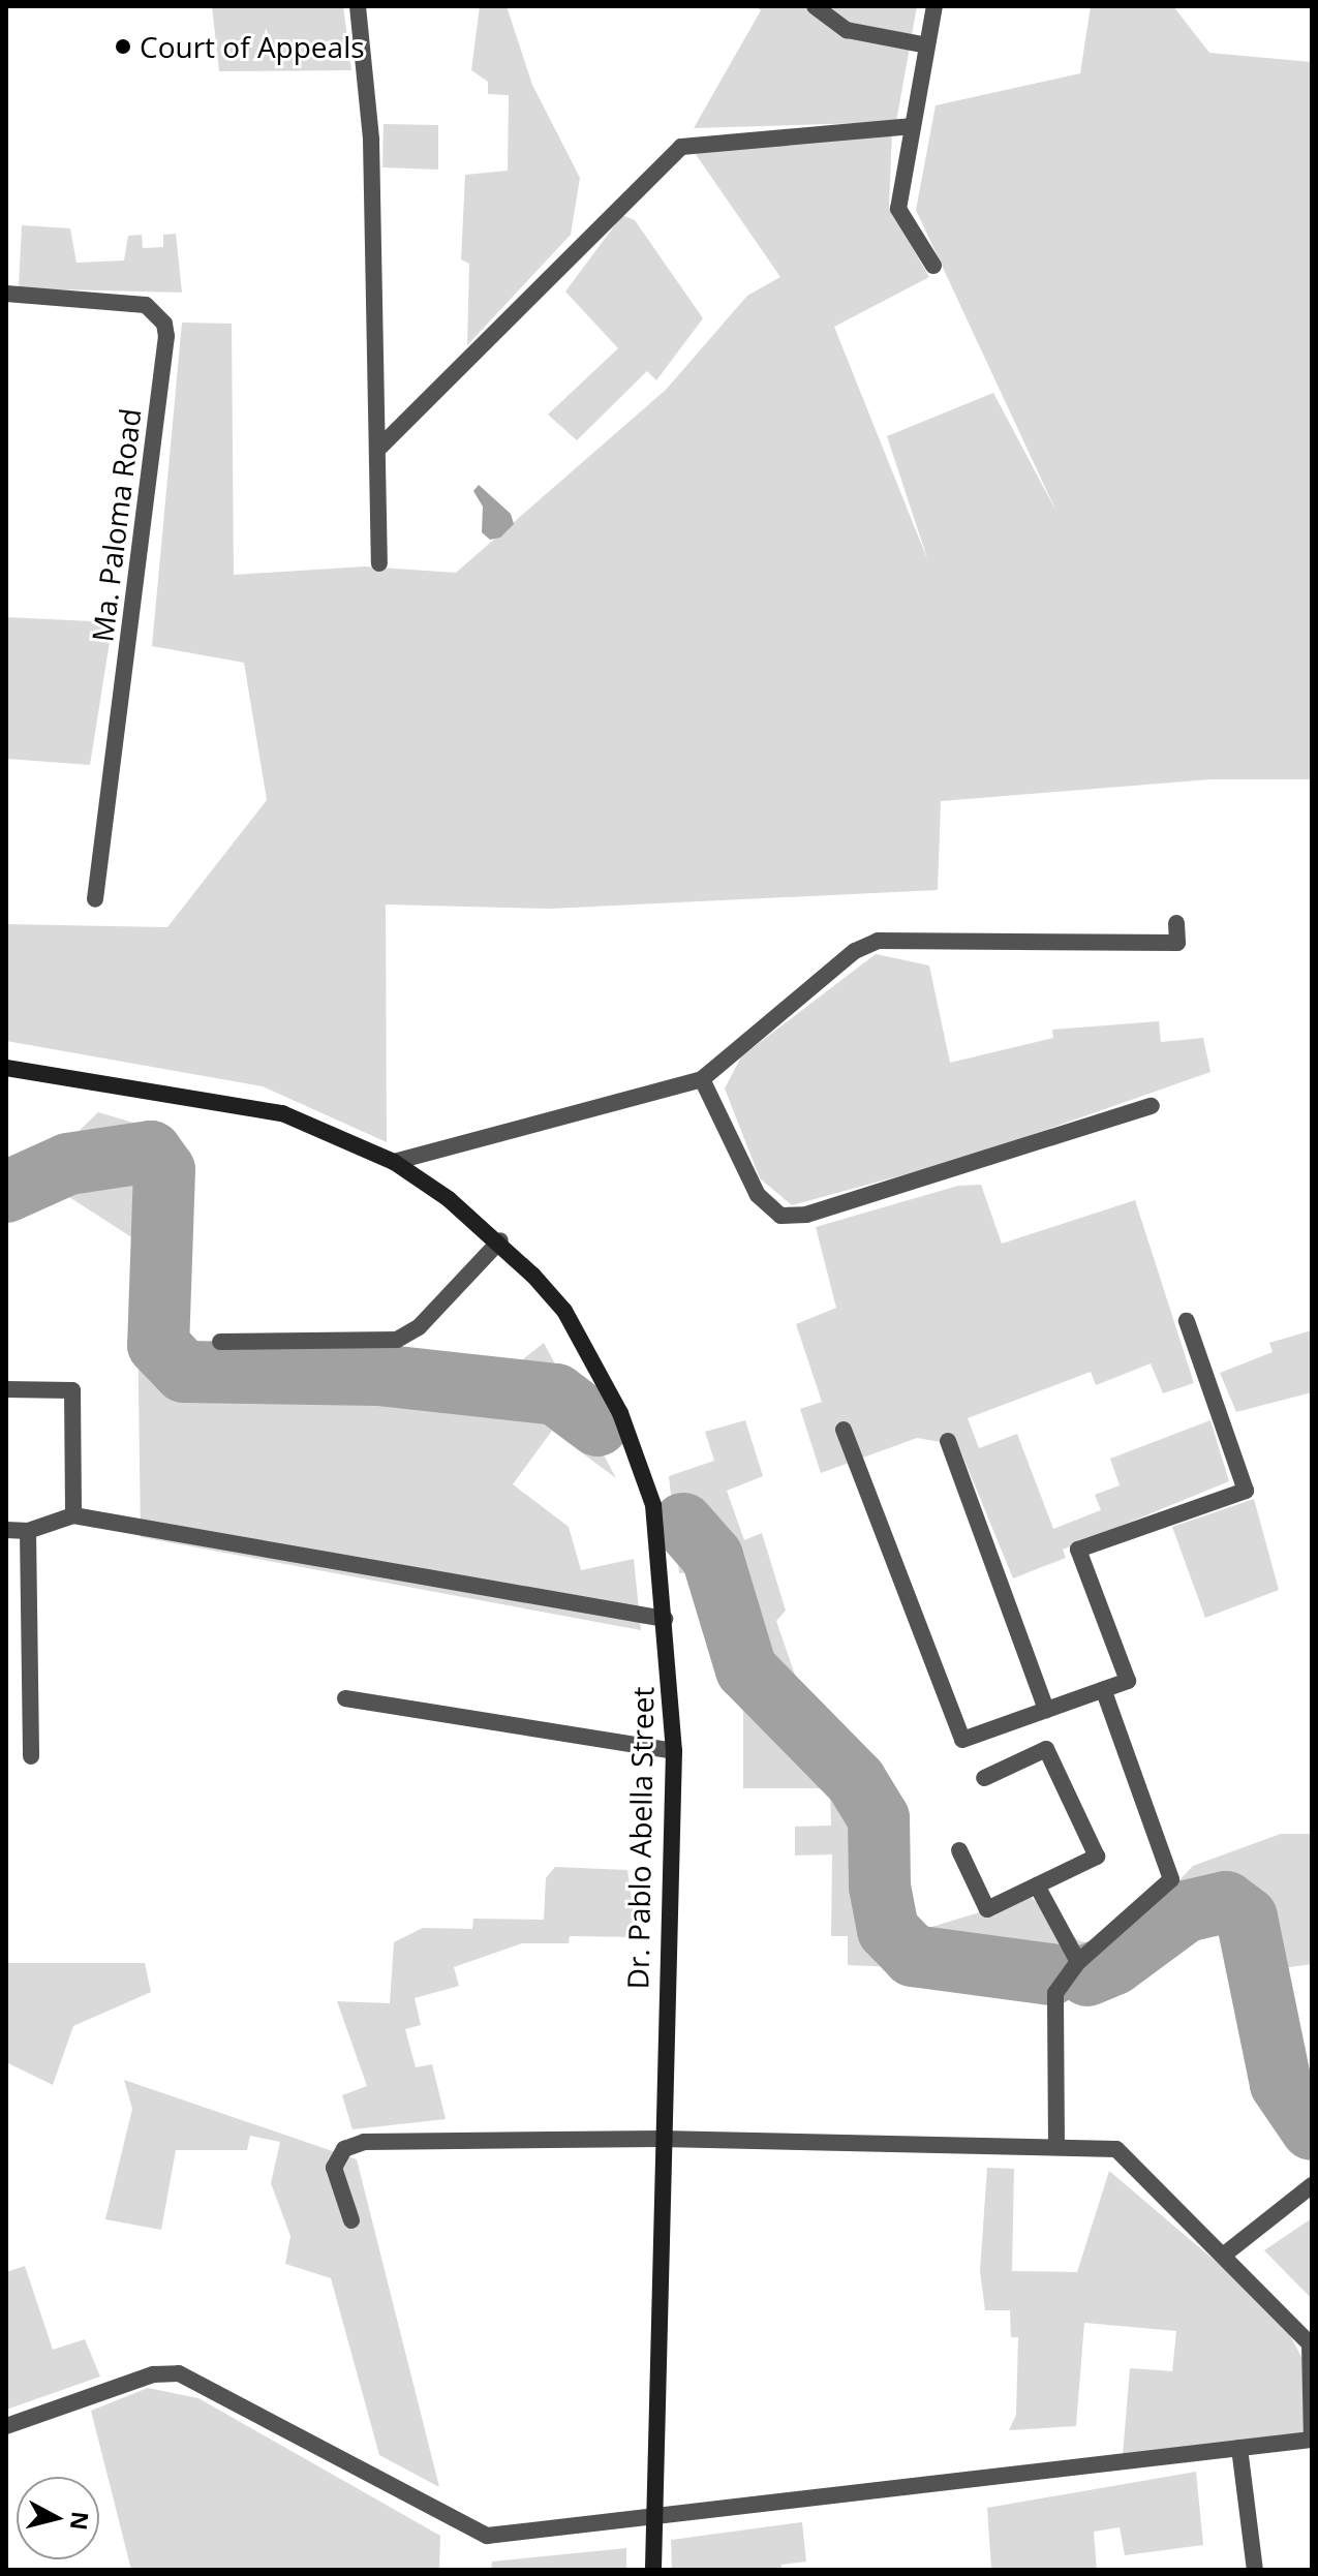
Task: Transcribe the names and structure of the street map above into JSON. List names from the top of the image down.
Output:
{
  "streets": {
    "street": ["Ma. Paloma Road", "Dr. Pablo Abella Street"]
  },
  "places": ["Court of Appeals"],
  "north": "right"
}
